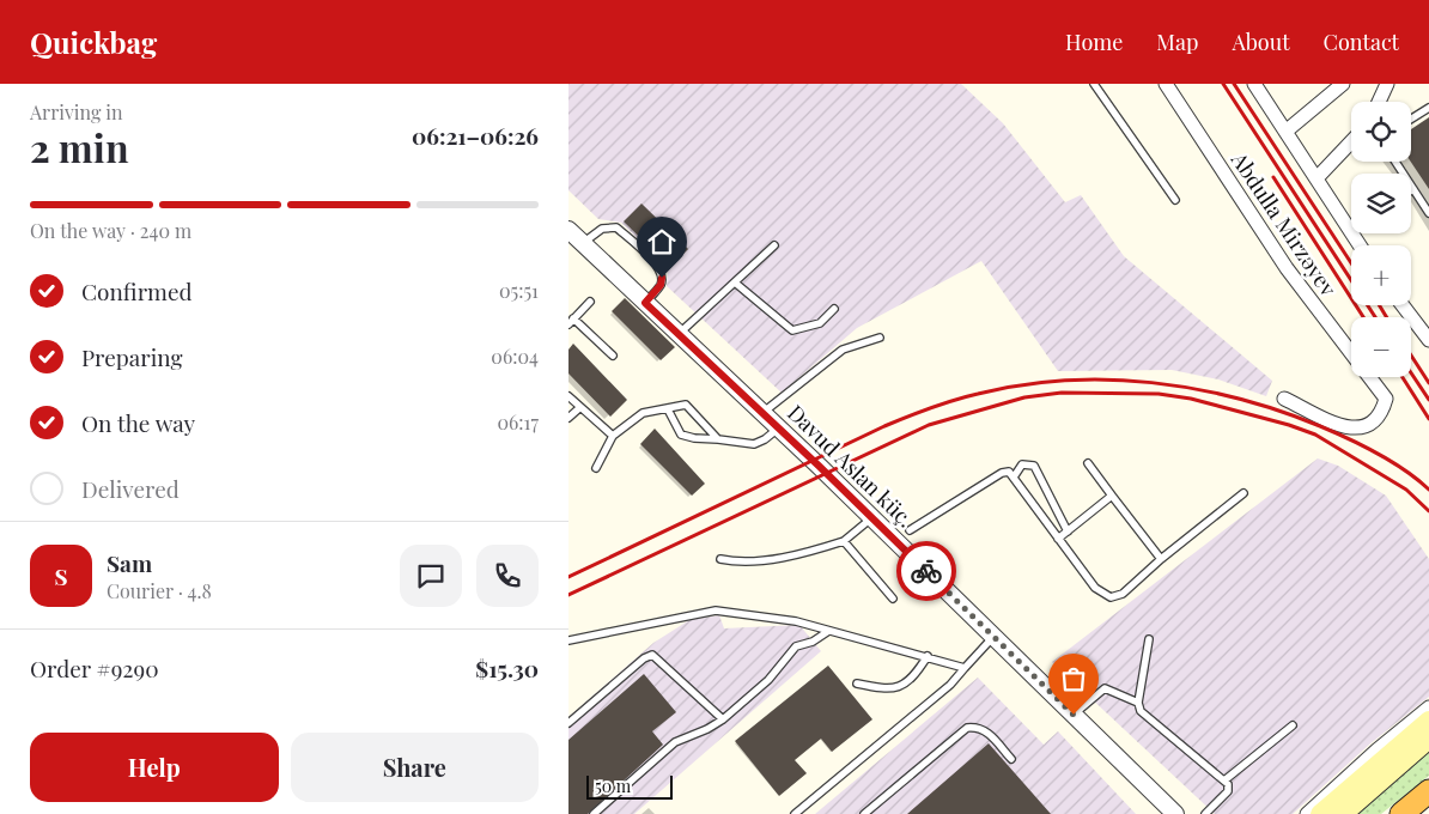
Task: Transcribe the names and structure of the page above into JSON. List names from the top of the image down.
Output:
{
  "streets": {
    "street": ["Abdulla Mirzəyev", "Davud Aslan küç."]
  },
  "scale_bar": "50 m",
  "page": {
    "header": "Quickbag",
    "nav": [
      "Home",
      "Map",
      "About",
      "Contact"
    ],
    "heading": ["2 min", "Arriving in", "06:21–06:26"],
    "panel": [
      "Sam",
      "Courier · 4.8",
      "Order #9290",
      "$15.30"
    ],
    "map_buttons": ["+", "−"],
    "bar": "On the way · 240 m",
    "list": [
      ["Confirmed", "05:51"],
      ["Preparing", "06:04"],
      ["On the way", "06:17"],
      "Delivered"
    ],
    "round": "S",
    "buttons": ["Help", "Share"],
    "scale": "50 m"
  }
}
